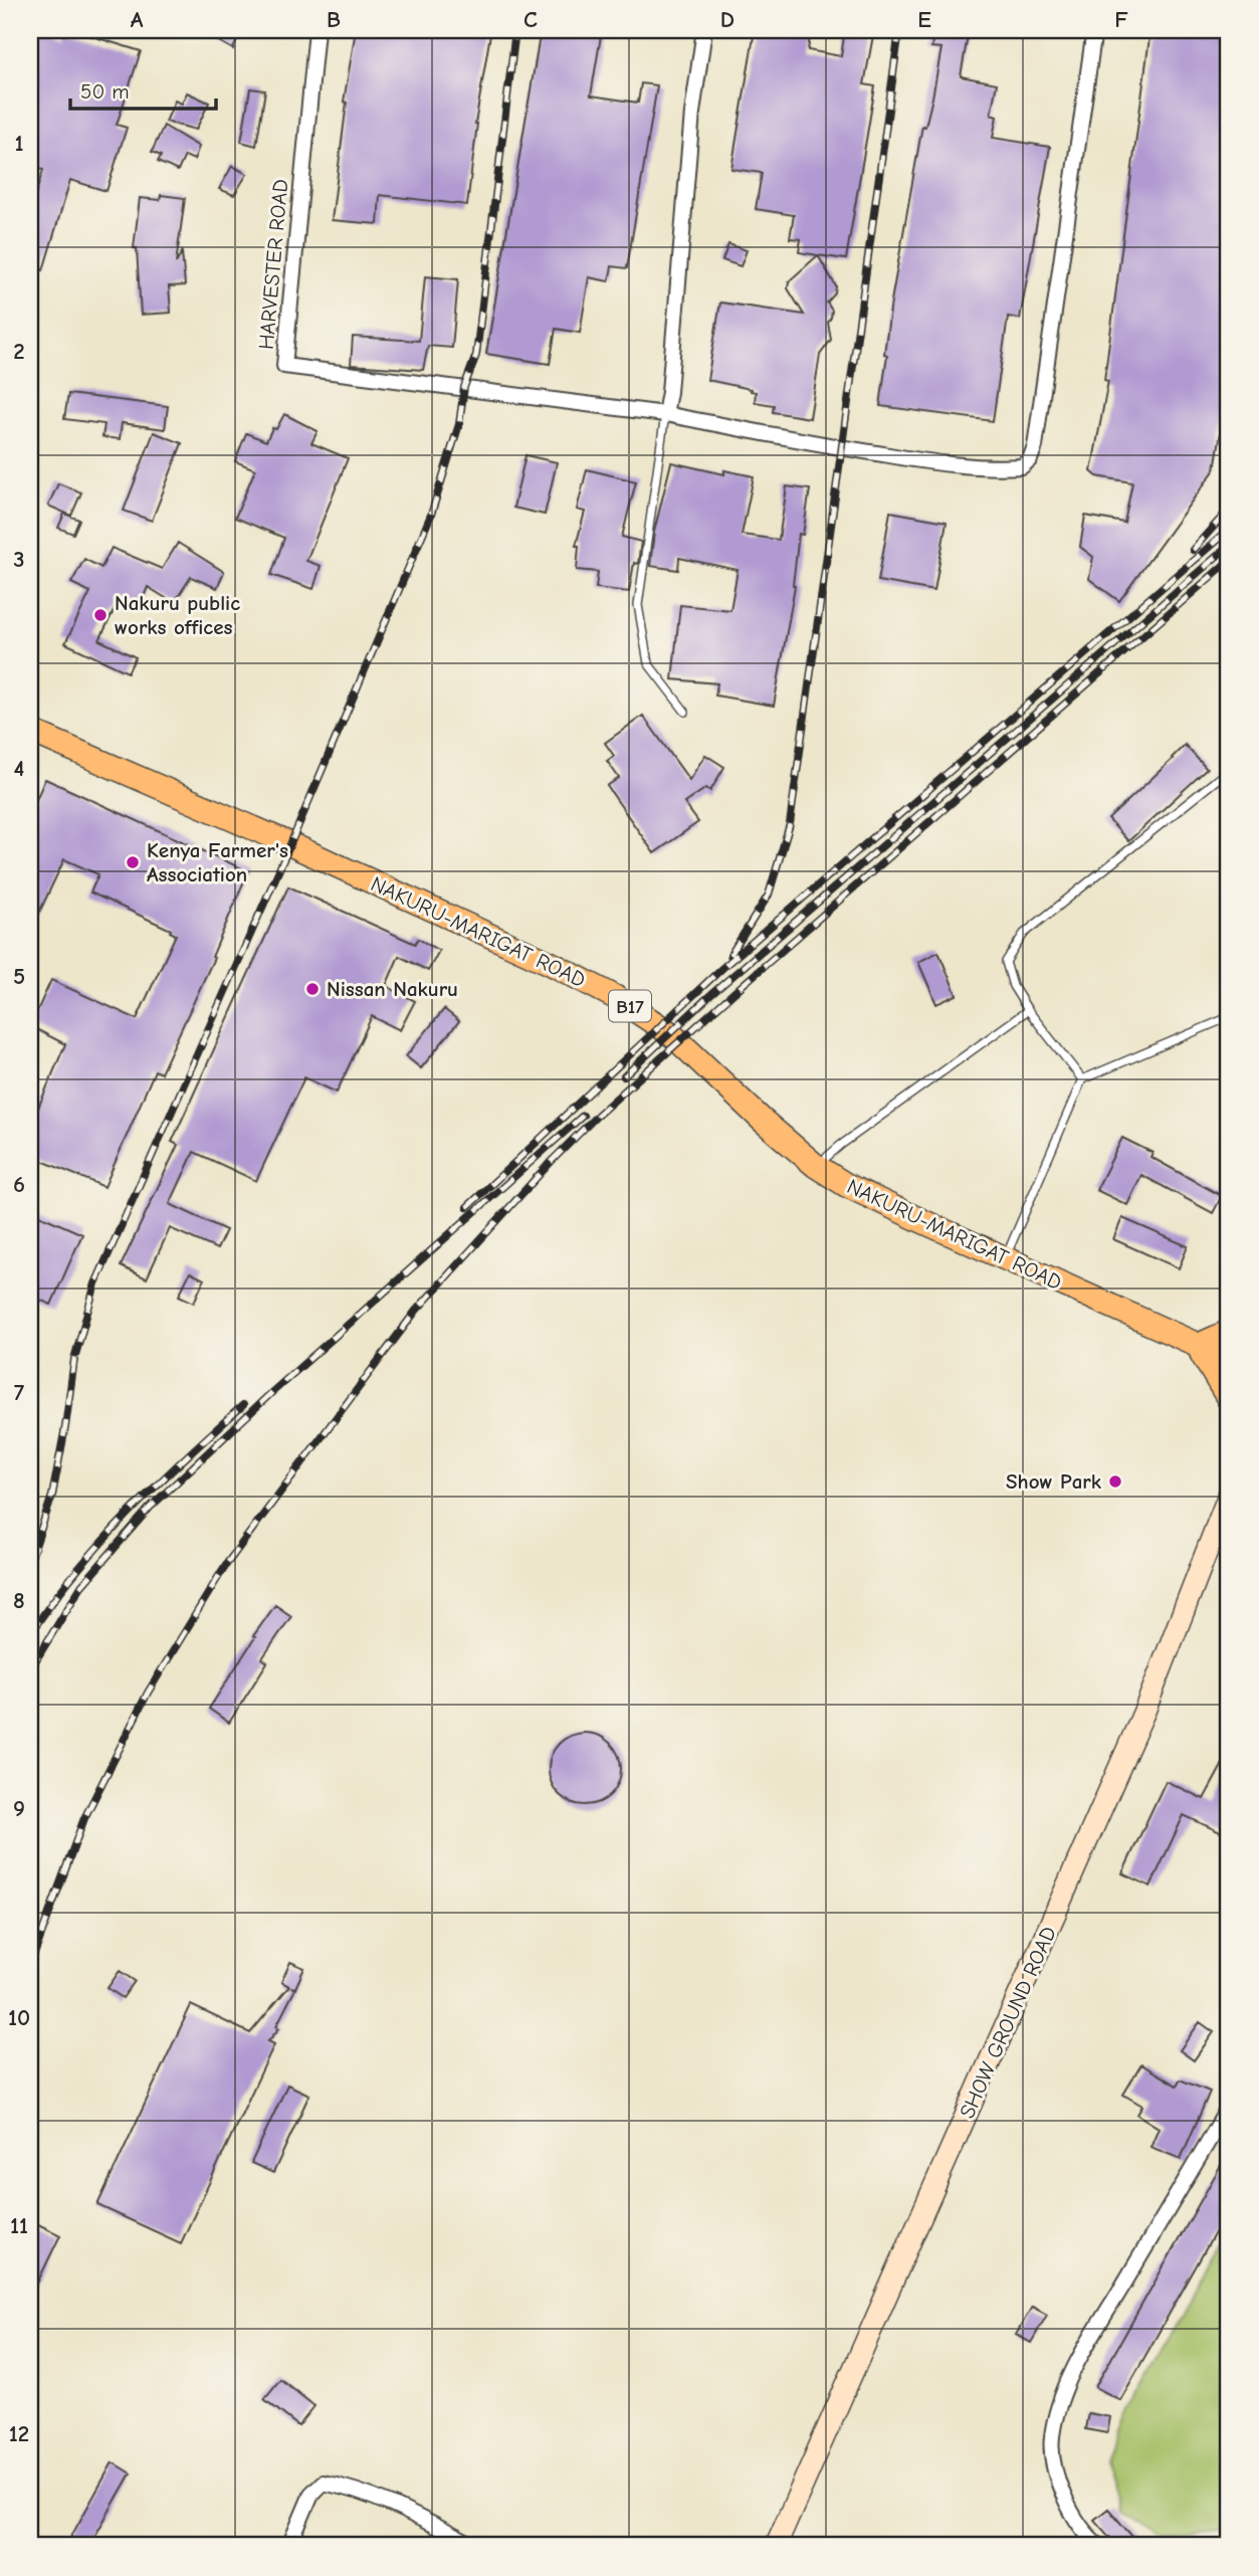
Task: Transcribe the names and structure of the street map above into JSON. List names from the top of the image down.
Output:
{
  "streets": {
    "main road": ["NAKURU-MARIGAT ROAD", "B17", "SHOW GROUND ROAD"],
    "street": ["HARVESTER ROAD"]
  },
  "places": [
    "Nakuru public works offices",
    "Kenya Farmer's Association",
    "Nissan Nakuru",
    "Show Park"
  ],
  "scale_bar": "50 m",
  "grid": {
    "columns": [
      "A",
      "B",
      "C",
      "D",
      "E",
      "F"
    ],
    "rows": [
      "1",
      "2",
      "3",
      "4",
      "5",
      "6",
      "7",
      "8",
      "9",
      "10",
      "11",
      "12"
    ]
  }
}
